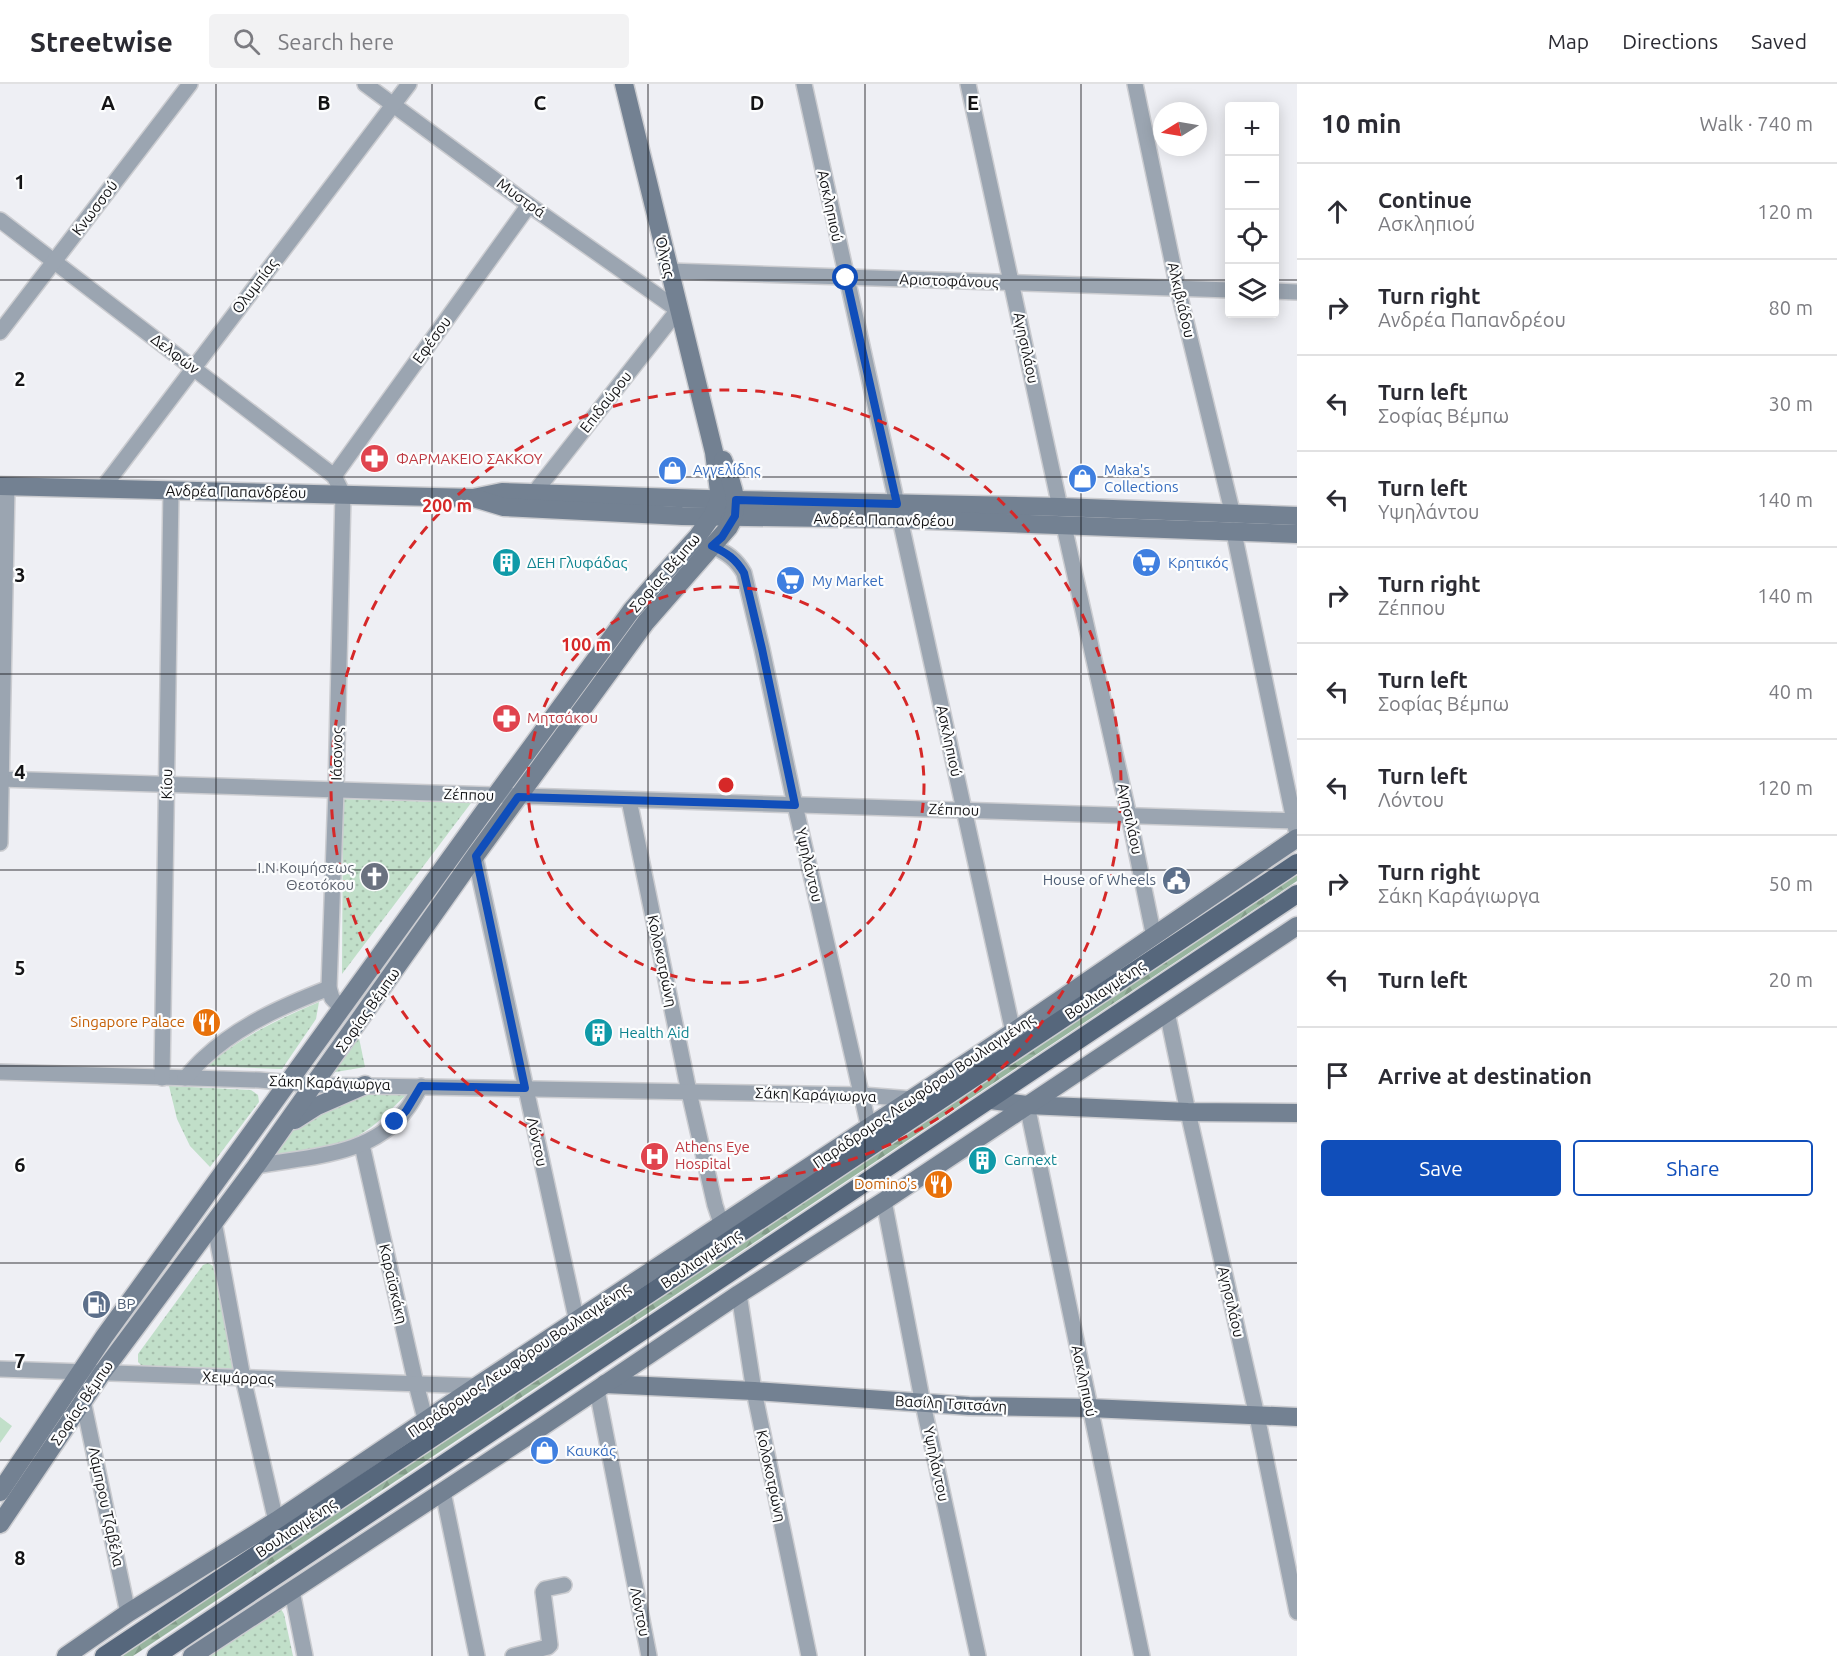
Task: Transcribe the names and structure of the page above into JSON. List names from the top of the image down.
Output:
{
  "streets": {
    "main road": [
      "Όλγας",
      "Ανδρέα Παπανδρέου",
      "Σοφίας Βέμπω",
      "Βουλιαγμένης",
      "Παράδρομος Λεωφόρου Βουλιαγμένης",
      "Βασίλη Τσιτσάνη"
    ],
    "street": [
      "Μυστρά",
      "Ασκληπιού",
      "Κνωσσού",
      "Αριστοφάνους",
      "Ολυμπίας",
      "Αλκιβιάδου",
      "Εφέσου",
      "Αγησιλάου",
      "Δελφών",
      "Επιδαύρου",
      "Ιάσονος",
      "Κίου",
      "Ζέππου",
      "Υψηλάντου",
      "Κολοκοτρώνη",
      "Σάκη Καράγιωργα",
      "Λόντου",
      "Καραϊσκάκη",
      "Χειμάρρας",
      "Λάμπρου Τζαβέλα"
    ]
  },
  "crossings": [
    ["Μυστρά", "Όλγας"],
    ["Μυστρά", "Ολυμπίας"],
    ["Μυστρά", "Εφέσου"],
    ["Μυστρά", "Επιδαύρου"],
    ["Ασκληπιού", "Αριστοφάνους"],
    ["Ασκληπιού", "Ανδρέα Παπανδρέου"],
    ["Ασκληπιού", "Ζέππου"],
    ["Ασκληπιού", "Παράδρομος Λεωφόρου Βουλιαγμένης"],
    ["Ασκληπιού", "Βασίλη Τσιτσάνη"],
    ["Κνωσσού", "Δελφών"],
    ["Όλγας", "Αριστοφάνους"],
    ["Όλγας", "Επιδαύρου"],
    ["Όλγας", "Ανδρέα Παπανδρέου"],
    ["Όλγας", "Σοφίας Βέμπω"],
    ["Αριστοφάνους", "Αλκιβιάδου"],
    ["Αριστοφάνους", "Αγησιλάου"],
    ["Ολυμπίας", "Δελφών"],
    ["Ολυμπίας", "Ανδρέα Παπανδρέου"],
    ["Αλκιβιάδου", "Ανδρέα Παπανδρέου"],
    ["Αλκιβιάδου", "Ζέππου"],
    ["Αλκιβιάδου", "Παράδρομος Λεωφόρου Βουλιαγμένης"],
    ["Εφέσου", "Δελφών"],
    ["Αγησιλάου", "Ανδρέα Παπανδρέου"],
    ["Αγησιλάου", "Ζέππου"],
    ["Αγησιλάου", "Παράδρομος Λεωφόρου Βουλιαγμένης"],
    ["Αγησιλάου", "Βασίλη Τσιτσάνη"],
    ["Δελφών", "Ανδρέα Παπανδρέου"],
    ["Δελφών", "Ιάσονος"],
    ["Επιδαύρου", "Ανδρέα Παπανδρέου"],
    ["Ανδρέα Παπανδρέου", "Σοφίας Βέμπω"],
    ["Ανδρέα Παπανδρέου", "Ιάσονος"],
    ["Ανδρέα Παπανδρέου", "Κίου"],
    ["Σοφίας Βέμπω", "Ζέππου"],
    ["Σοφίας Βέμπω", "Υψηλάντου"],
    ["Σοφίας Βέμπω", "Σάκη Καράγιωργα"],
    ["Σοφίας Βέμπω", "Λόντου"],
    ["Σοφίας Βέμπω", "Χειμάρρας"],
    ["Σοφίας Βέμπω", "Λάμπρου Τζαβέλα"],
    ["Ιάσονος", "Ζέππου"],
    ["Κίου", "Ζέππου"],
    ["Κίου", "Σάκη Καράγιωργα"],
    ["Ζέππου", "Υψηλάντου"],
    ["Ζέππου", "Κολοκοτρώνη"],
    ["Ζέππου", "Παράδρομος Λεωφόρου Βουλιαγμένης"],
    ["Υψηλάντου", "Σάκη Καράγιωργα"],
    ["Υψηλάντου", "Παράδρομος Λεωφόρου Βουλιαγμένης"],
    ["Υψηλάντου", "Βασίλη Τσιτσάνη"],
    ["Κολοκοτρώνη", "Σάκη Καράγιωργα"],
    ["Κολοκοτρώνη", "Παράδρομος Λεωφόρου Βουλιαγμένης"],
    ["Κολοκοτρώνη", "Βασίλη Τσιτσάνη"],
    ["Σάκη Καράγιωργα", "Παράδρομος Λεωφόρου Βουλιαγμένης"],
    ["Σάκη Καράγιωργα", "Λόντου"],
    ["Παράδρομος Λεωφόρου Βουλιαγμένης", "Λόντου"],
    ["Παράδρομος Λεωφόρου Βουλιαγμένης", "Καραϊσκάκη"],
    ["Παράδρομος Λεωφόρου Βουλιαγμένης", "Χειμάρρας"],
    ["Παράδρομος Λεωφόρου Βουλιαγμένης", "Λάμπρου Τζαβέλα"],
    ["Λόντου", "Βασίλη Τσιτσάνη"],
    ["Καραϊσκάκη", "Χειμάρρας"]
  ],
  "places": {
    "pharmacy": ["ΦΑΡΜΑΚΕΙΟ ΣΑΚΚΟΥ", "Μητσάκου"],
    "shop": ["Αγγελίδης", "Maka's Collections", "Καυκάς"],
    "building": ["ΔΕΗ Γλυφάδας", "Health Aid", "Carnext"],
    "supermarket": ["Κρητικός", "My Market"],
    "church": ["Ι.Ν Κοιμήσεως Θεοτόκου"],
    "public building": ["House of Wheels"],
    "restaurant": ["Singapore Palace", "Domino's"],
    "hospital": ["Athens Eye Hospital"],
    "fuel station": ["BP"]
  },
  "north": "left",
  "page": {
    "header": "Streetwise",
    "search": "Search here",
    "nav": ["Map", "Directions", "Saved"],
    "heading": ["10 min", "Walk · 740 m"],
    "map_buttons": ["+", "−"],
    "list": [
      ["Continue", "Ασκληπιού", "120 m"],
      ["Turn right", "Ανδρέα Παπανδρέου", "80 m"],
      ["Turn left", "Σοφίας Βέμπω", "30 m"],
      ["Turn left", "Υψηλάντου", "140 m"],
      ["Turn right", "Ζέππου", "140 m"],
      ["Turn left", "Σοφίας Βέμπω", "40 m"],
      ["Turn left", "Λόντου", "120 m"],
      ["Turn right", "Σάκη Καράγιωργα", "50 m"],
      ["Turn left", "20 m"],
      "Arrive at destination"
    ],
    "buttons": ["Save", "Share"]
  },
  "grid": {
    "columns": [
      "A",
      "B",
      "C",
      "D",
      "E"
    ],
    "rows": [
      "1",
      "2",
      "3",
      "4",
      "5",
      "6",
      "7",
      "8"
    ]
  },
  "rings": ["200 m", "100 m"]
}
